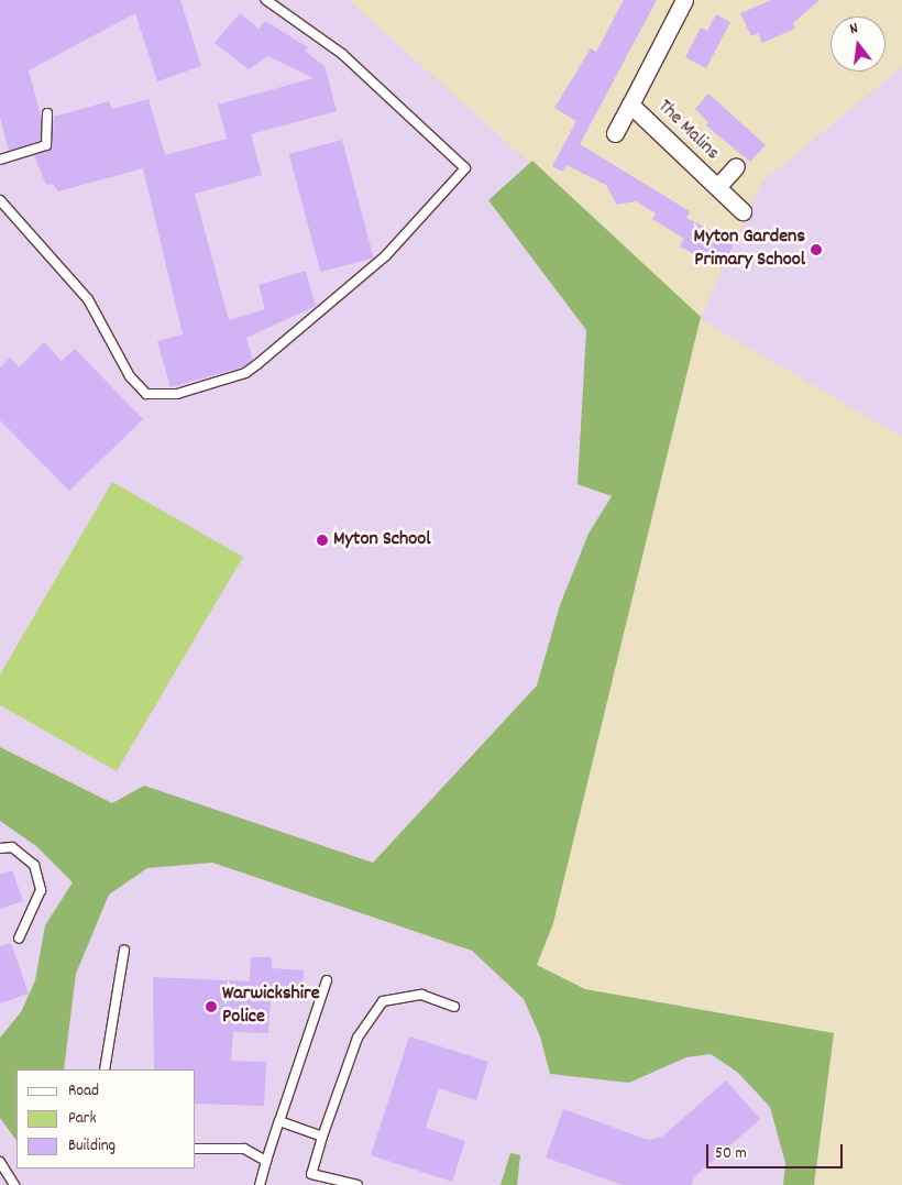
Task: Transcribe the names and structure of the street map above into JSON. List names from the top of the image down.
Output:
{
  "streets": {
    "street": ["The Malins"]
  },
  "places": ["Myton Gardens Primary School", "Myton School", "Warwickshire Police"],
  "legend": ["Road", "Park", "Building"],
  "scale_bar": "50 m",
  "north": "top"
}
